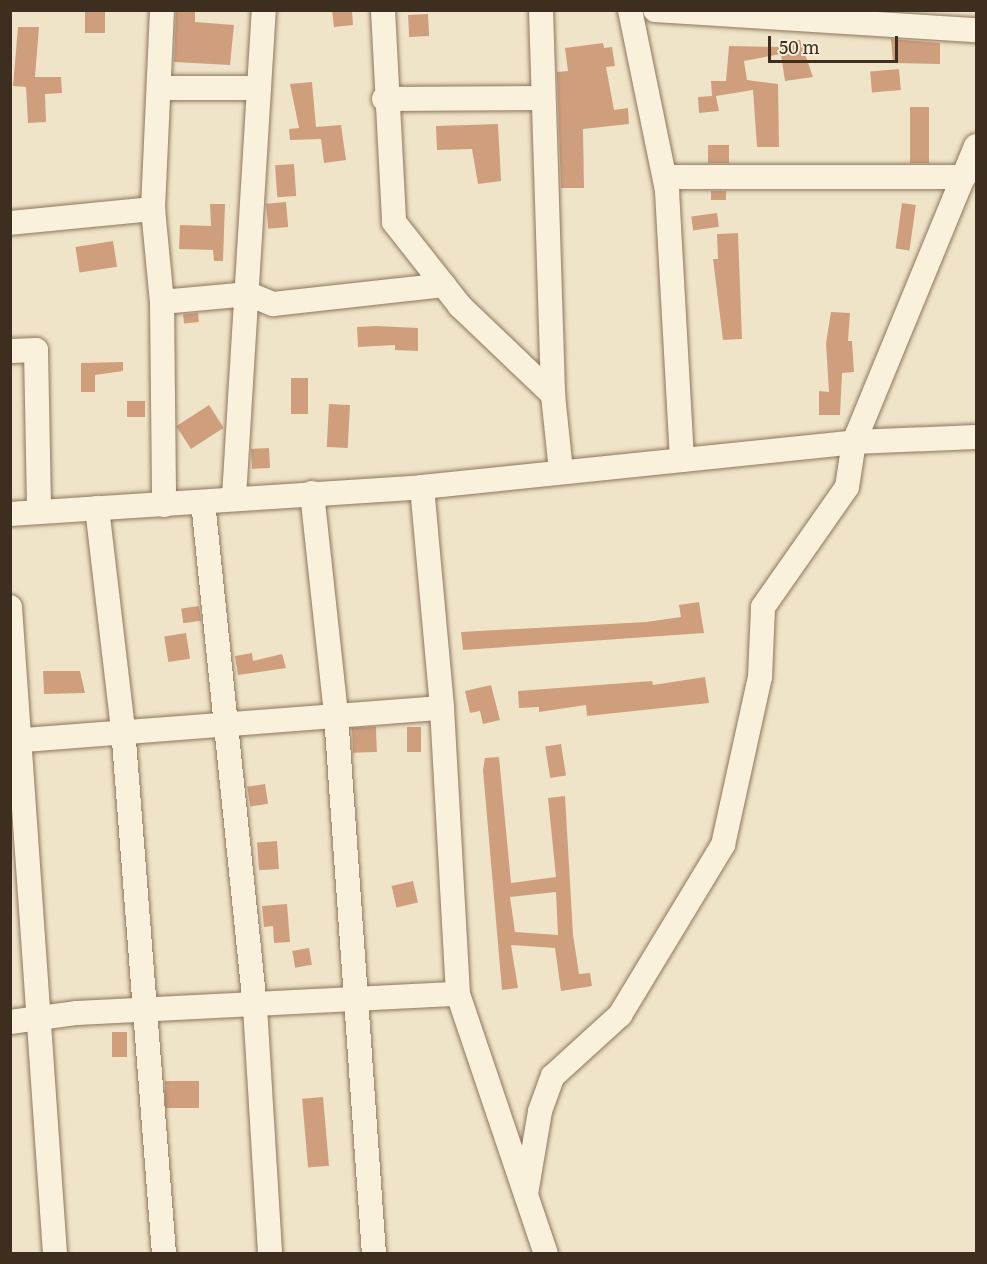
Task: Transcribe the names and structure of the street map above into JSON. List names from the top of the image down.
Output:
{
  "scale_bar": "50 m"
}
